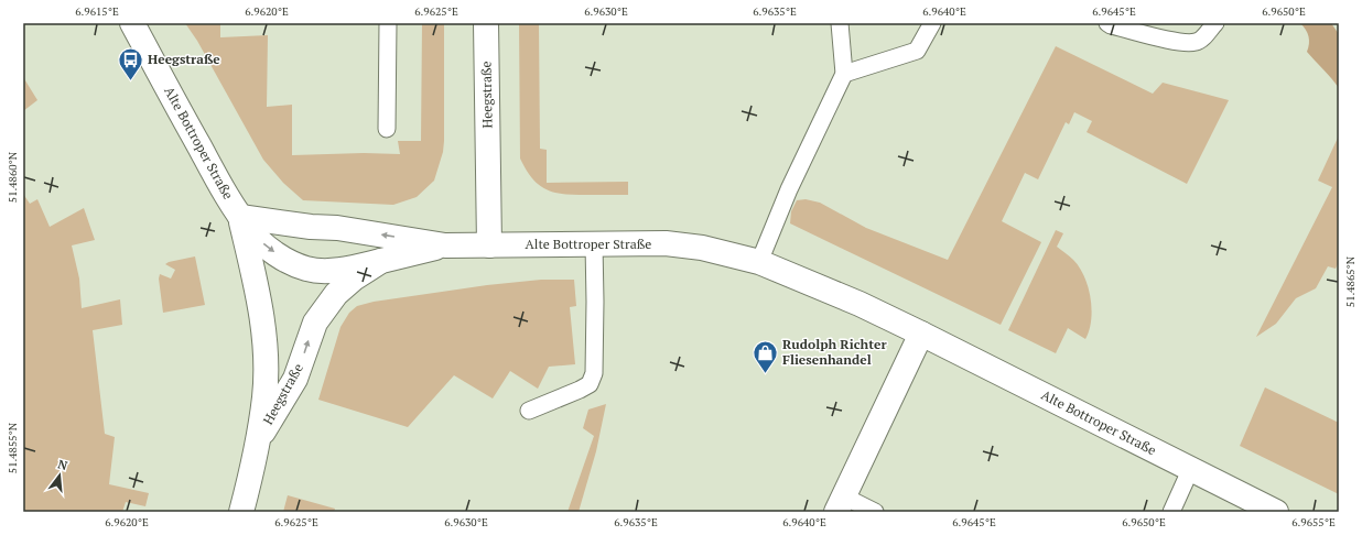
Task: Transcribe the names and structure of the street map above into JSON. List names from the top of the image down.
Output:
{
  "streets": {
    "street": ["Heegstraße", "Alte Bottroper Straße"]
  },
  "crossings": [
    ["Heegstraße", "Alte Bottroper Straße"]
  ],
  "places": {
    "bus stop": ["Heegstraße"],
    "shop": ["Rudolph Richter Fliesenhandel"]
  },
  "north": "top",
  "coordinates": [
    "6.9615°E",
    "6.9620°E",
    "6.9625°E",
    "6.9630°E",
    "6.9635°E",
    "6.9640°E",
    "6.9645°E",
    "6.9650°E",
    "51.4860°N",
    "51.4865°N",
    "51.4855°N",
    "6.9655°E"
  ]
}
